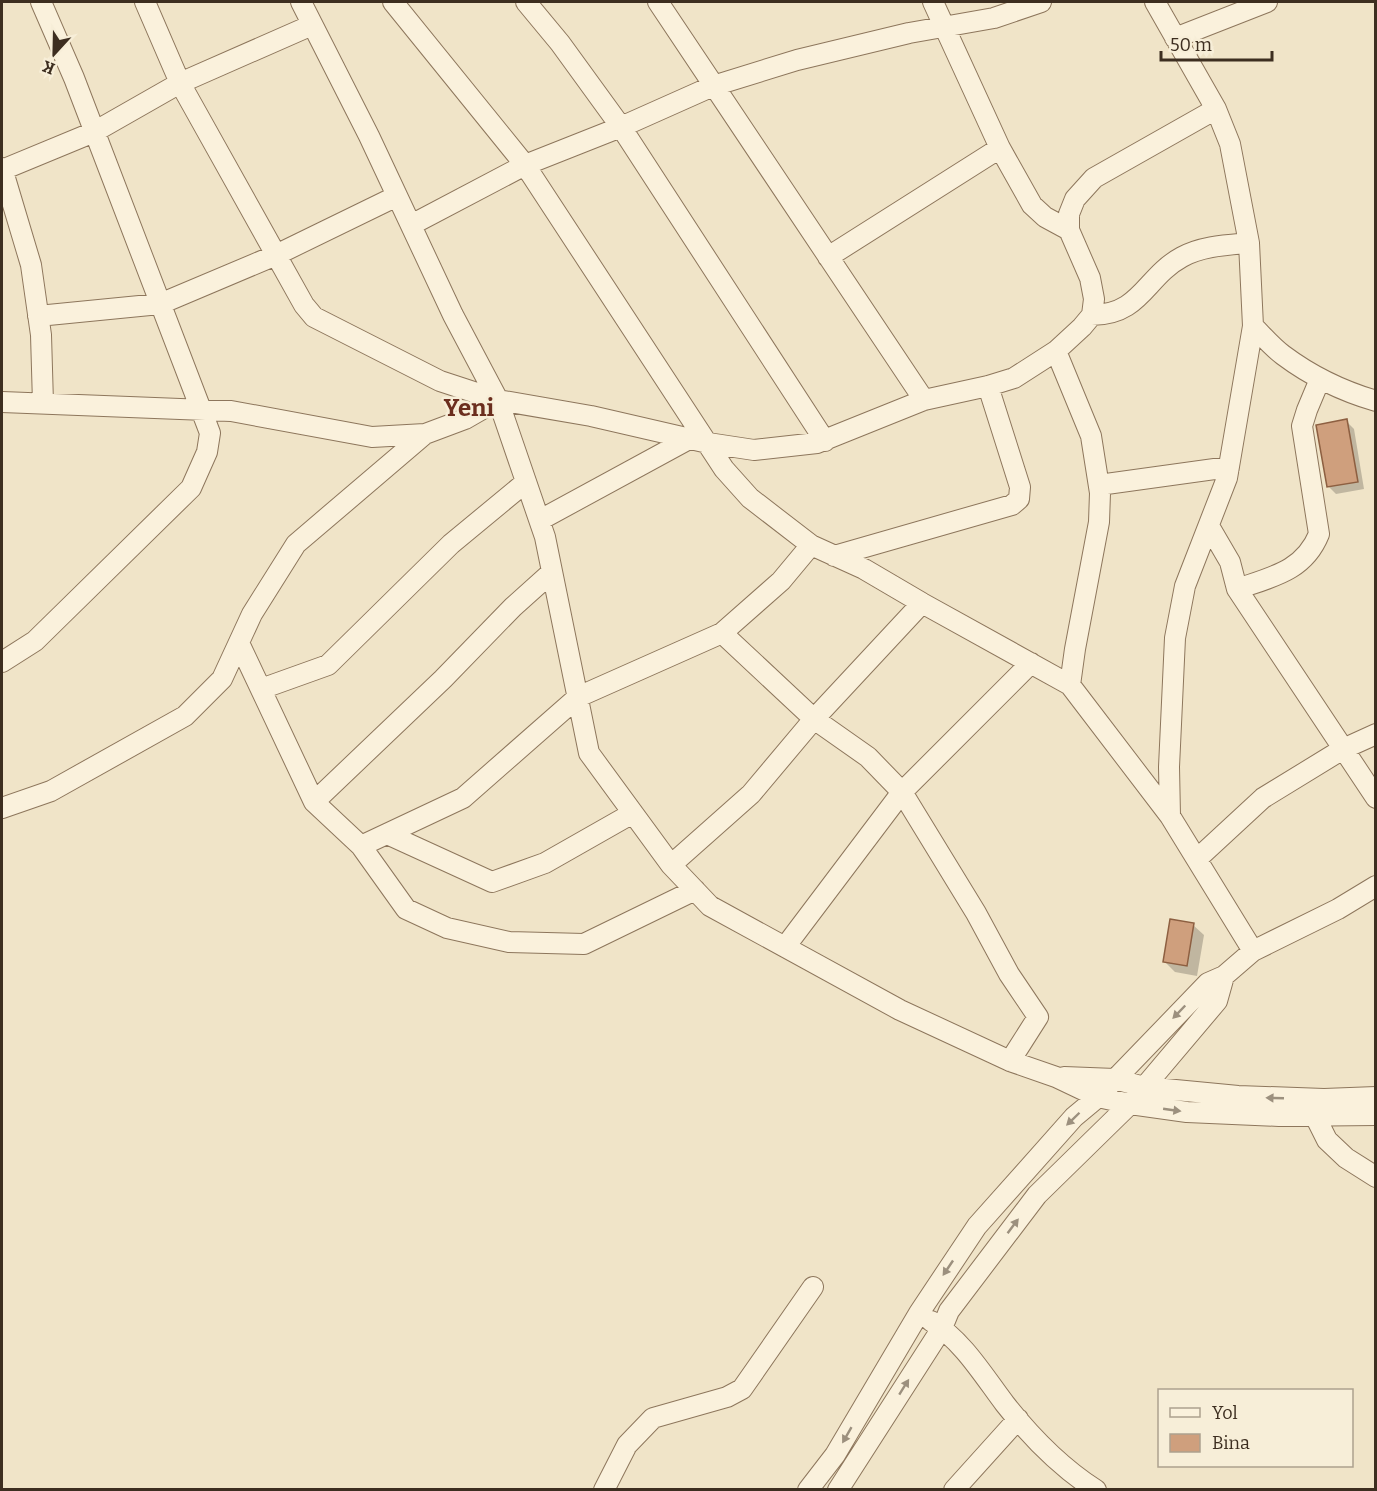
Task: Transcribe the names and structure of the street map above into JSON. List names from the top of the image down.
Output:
{
  "districts": ["Yeni"],
  "legend": ["Yol", "Bina"],
  "scale_bar": "50 m",
  "north": "bottom"
}
